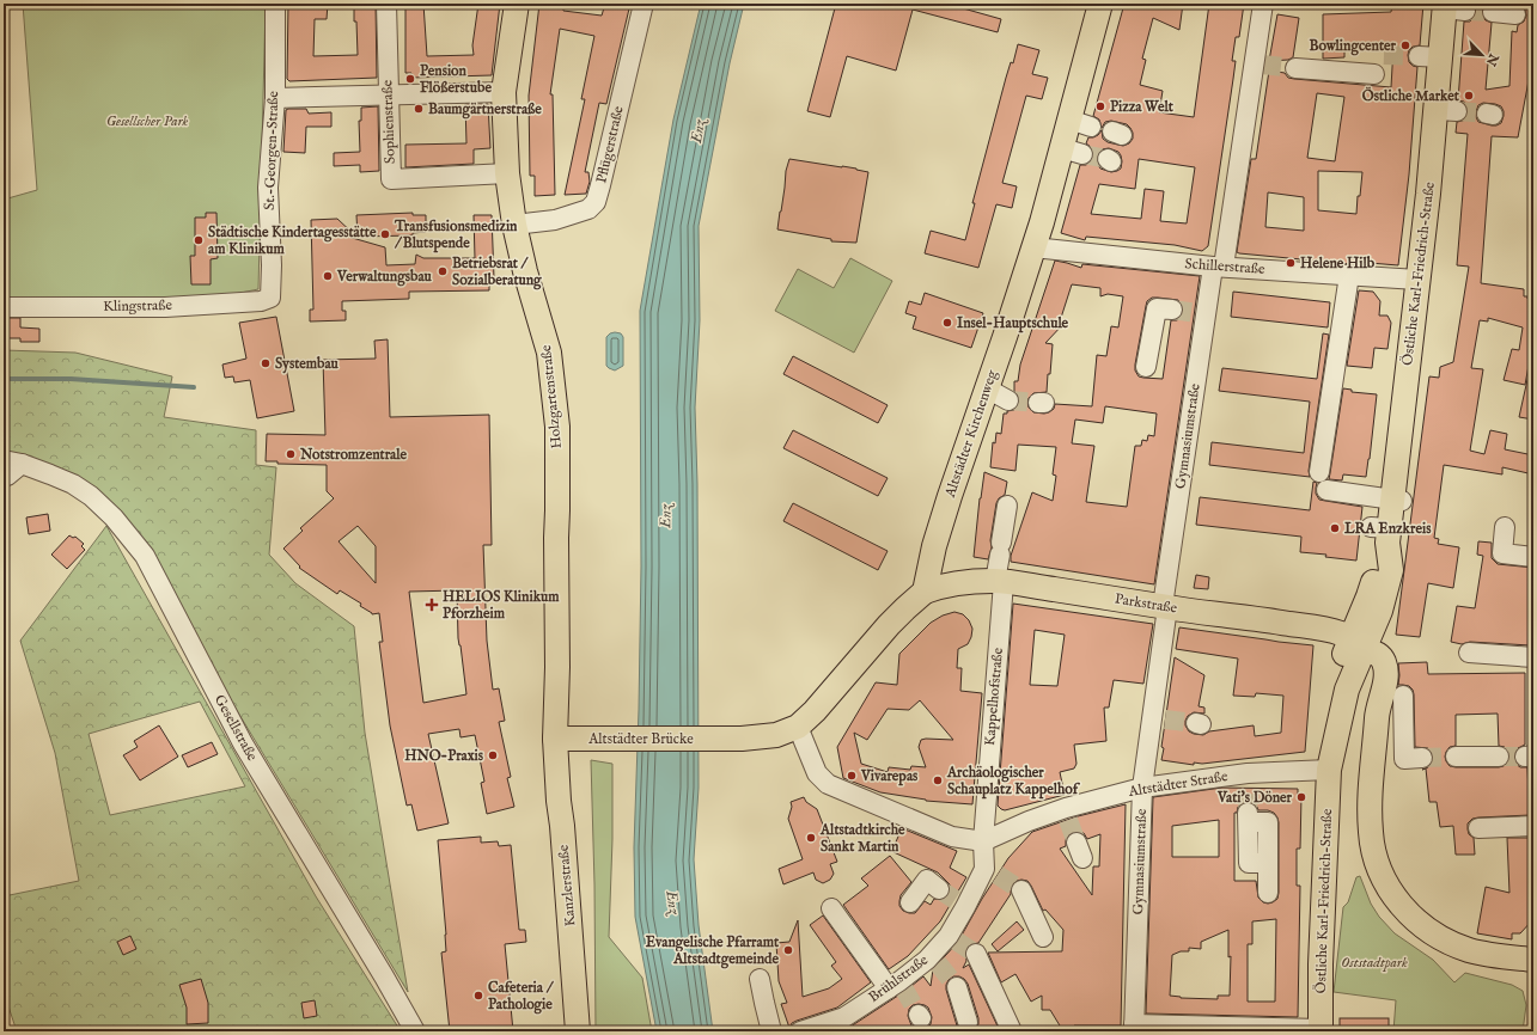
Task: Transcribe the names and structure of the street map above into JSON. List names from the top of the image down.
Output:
{
  "streets": {
    "main road": [
      "Östliche Karl-Friedrich-Straße",
      "Holzgartenstraße",
      "Altstädter Kirchenweg",
      "Parkstraße",
      "Altstädter Brücke",
      "Kanzlerstraße"
    ],
    "street": [
      "Sophienstraße",
      "Pflügerstraße",
      "St.-Georgen-Straße",
      "Schillerstraße",
      "Klingstraße",
      "Gymnasiumstraße",
      "Kappelhofstraße",
      "Gesellstraße",
      "Altstädter Straße",
      "Brühlstraße"
    ]
  },
  "crossings": [
    ["Sophienstraße", "Holzgartenstraße"],
    ["Pflügerstraße", "Holzgartenstraße"],
    ["St.-Georgen-Straße", "Klingstraße"],
    ["Schillerstraße", "Östliche Karl-Friedrich-Straße"],
    ["Schillerstraße", "Altstädter Kirchenweg"],
    ["Schillerstraße", "Gymnasiumstraße"],
    ["Östliche Karl-Friedrich-Straße", "Parkstraße"],
    ["Östliche Karl-Friedrich-Straße", "Altstädter Straße"],
    ["Holzgartenstraße", "Altstädter Brücke"],
    ["Holzgartenstraße", "Kanzlerstraße"],
    ["Altstädter Kirchenweg", "Parkstraße"],
    ["Gymnasiumstraße", "Parkstraße"],
    ["Gymnasiumstraße", "Altstädter Straße"],
    ["Parkstraße", "Kappelhofstraße"],
    ["Kappelhofstraße", "Altstädter Straße"],
    ["Kappelhofstraße", "Brühlstraße"],
    ["Altstädter Brücke", "Kanzlerstraße"],
    ["Altstädter Straße", "Brühlstraße"]
  ],
  "water": ["Enz"],
  "parks": ["Gesellscher Park", "Oststadtpark"],
  "places": {
    "other": [
      "Bowlingcenter",
      "Pension Flößerstube",
      "Östliche Market",
      "Pizza Welt",
      "Baumgärtnerstraße",
      "Transfusionsmedizin / Blutspende",
      "Städtische Kindertagesstätte am Klinikum",
      "Helene Hilb",
      "Betriebsrat / Sozialberatung",
      "Verwaltungsbau",
      "Insel-Hauptschule",
      "Systembau",
      "Notstromzentrale",
      "LRA Enzkreis",
      "HNO-Praxis",
      "Vivarepas",
      "Archäologischer Schauplatz Kappelhof",
      "Vati's Döner",
      "Altstadtkirche Sankt Martin",
      "Evangelische Pfarramt Altstadtgemeinde",
      "Cafeteria / Pathologie"
    ],
    "health": ["HELIOS Klinikum Pforzheim"]
  },
  "north": "bottom right"
}
